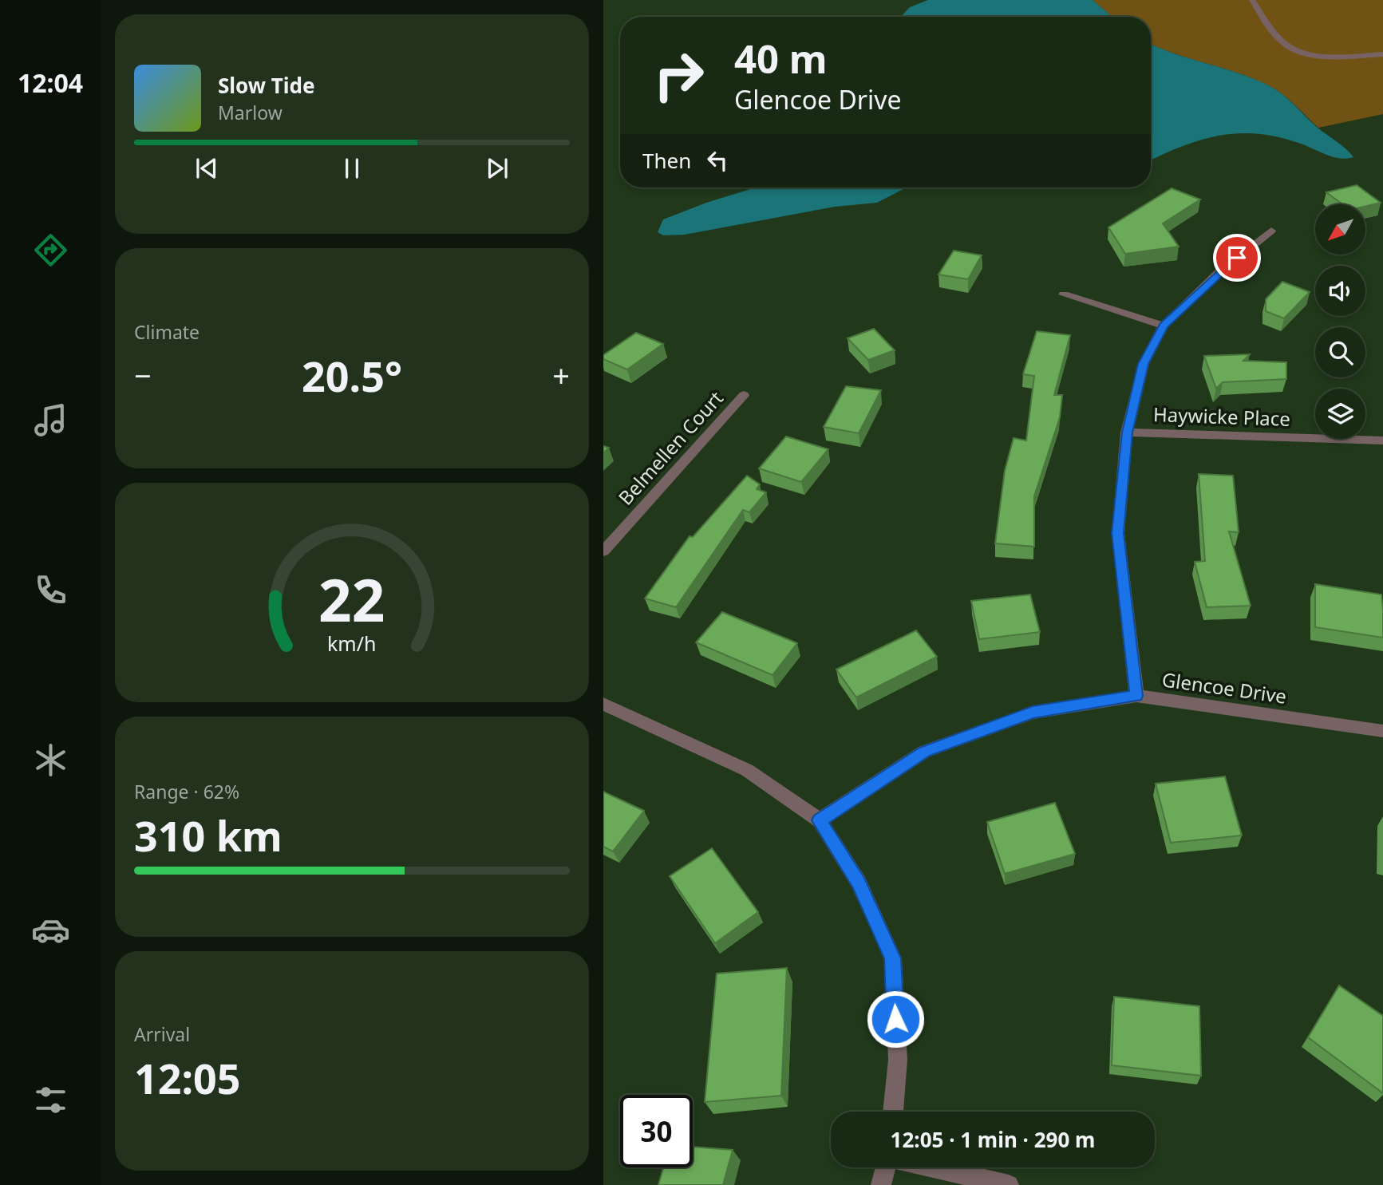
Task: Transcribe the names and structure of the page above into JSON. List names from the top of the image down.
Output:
{
  "streets": {
    "street": ["Haywicke Place", "Belmellen Court", "Glencoe Drive"]
  },
  "north": "bottom left",
  "page": {
    "tabs": "12:04",
    "turn": ["40 m", "Glencoe Drive"],
    "song": ["Slow Tide", "Marlow"],
    "then": "Then",
    "tile": [
      "Climate",
      ["Range · 62%", "310 km"],
      ["Arrival", "12:05"]
    ],
    "heat": ["−", "20.5°", "+"],
    "limit": "30",
    "trip": "12:05 · 1 min · 290 m",
    "gauge": ["22", "km/h"]
  }
}
